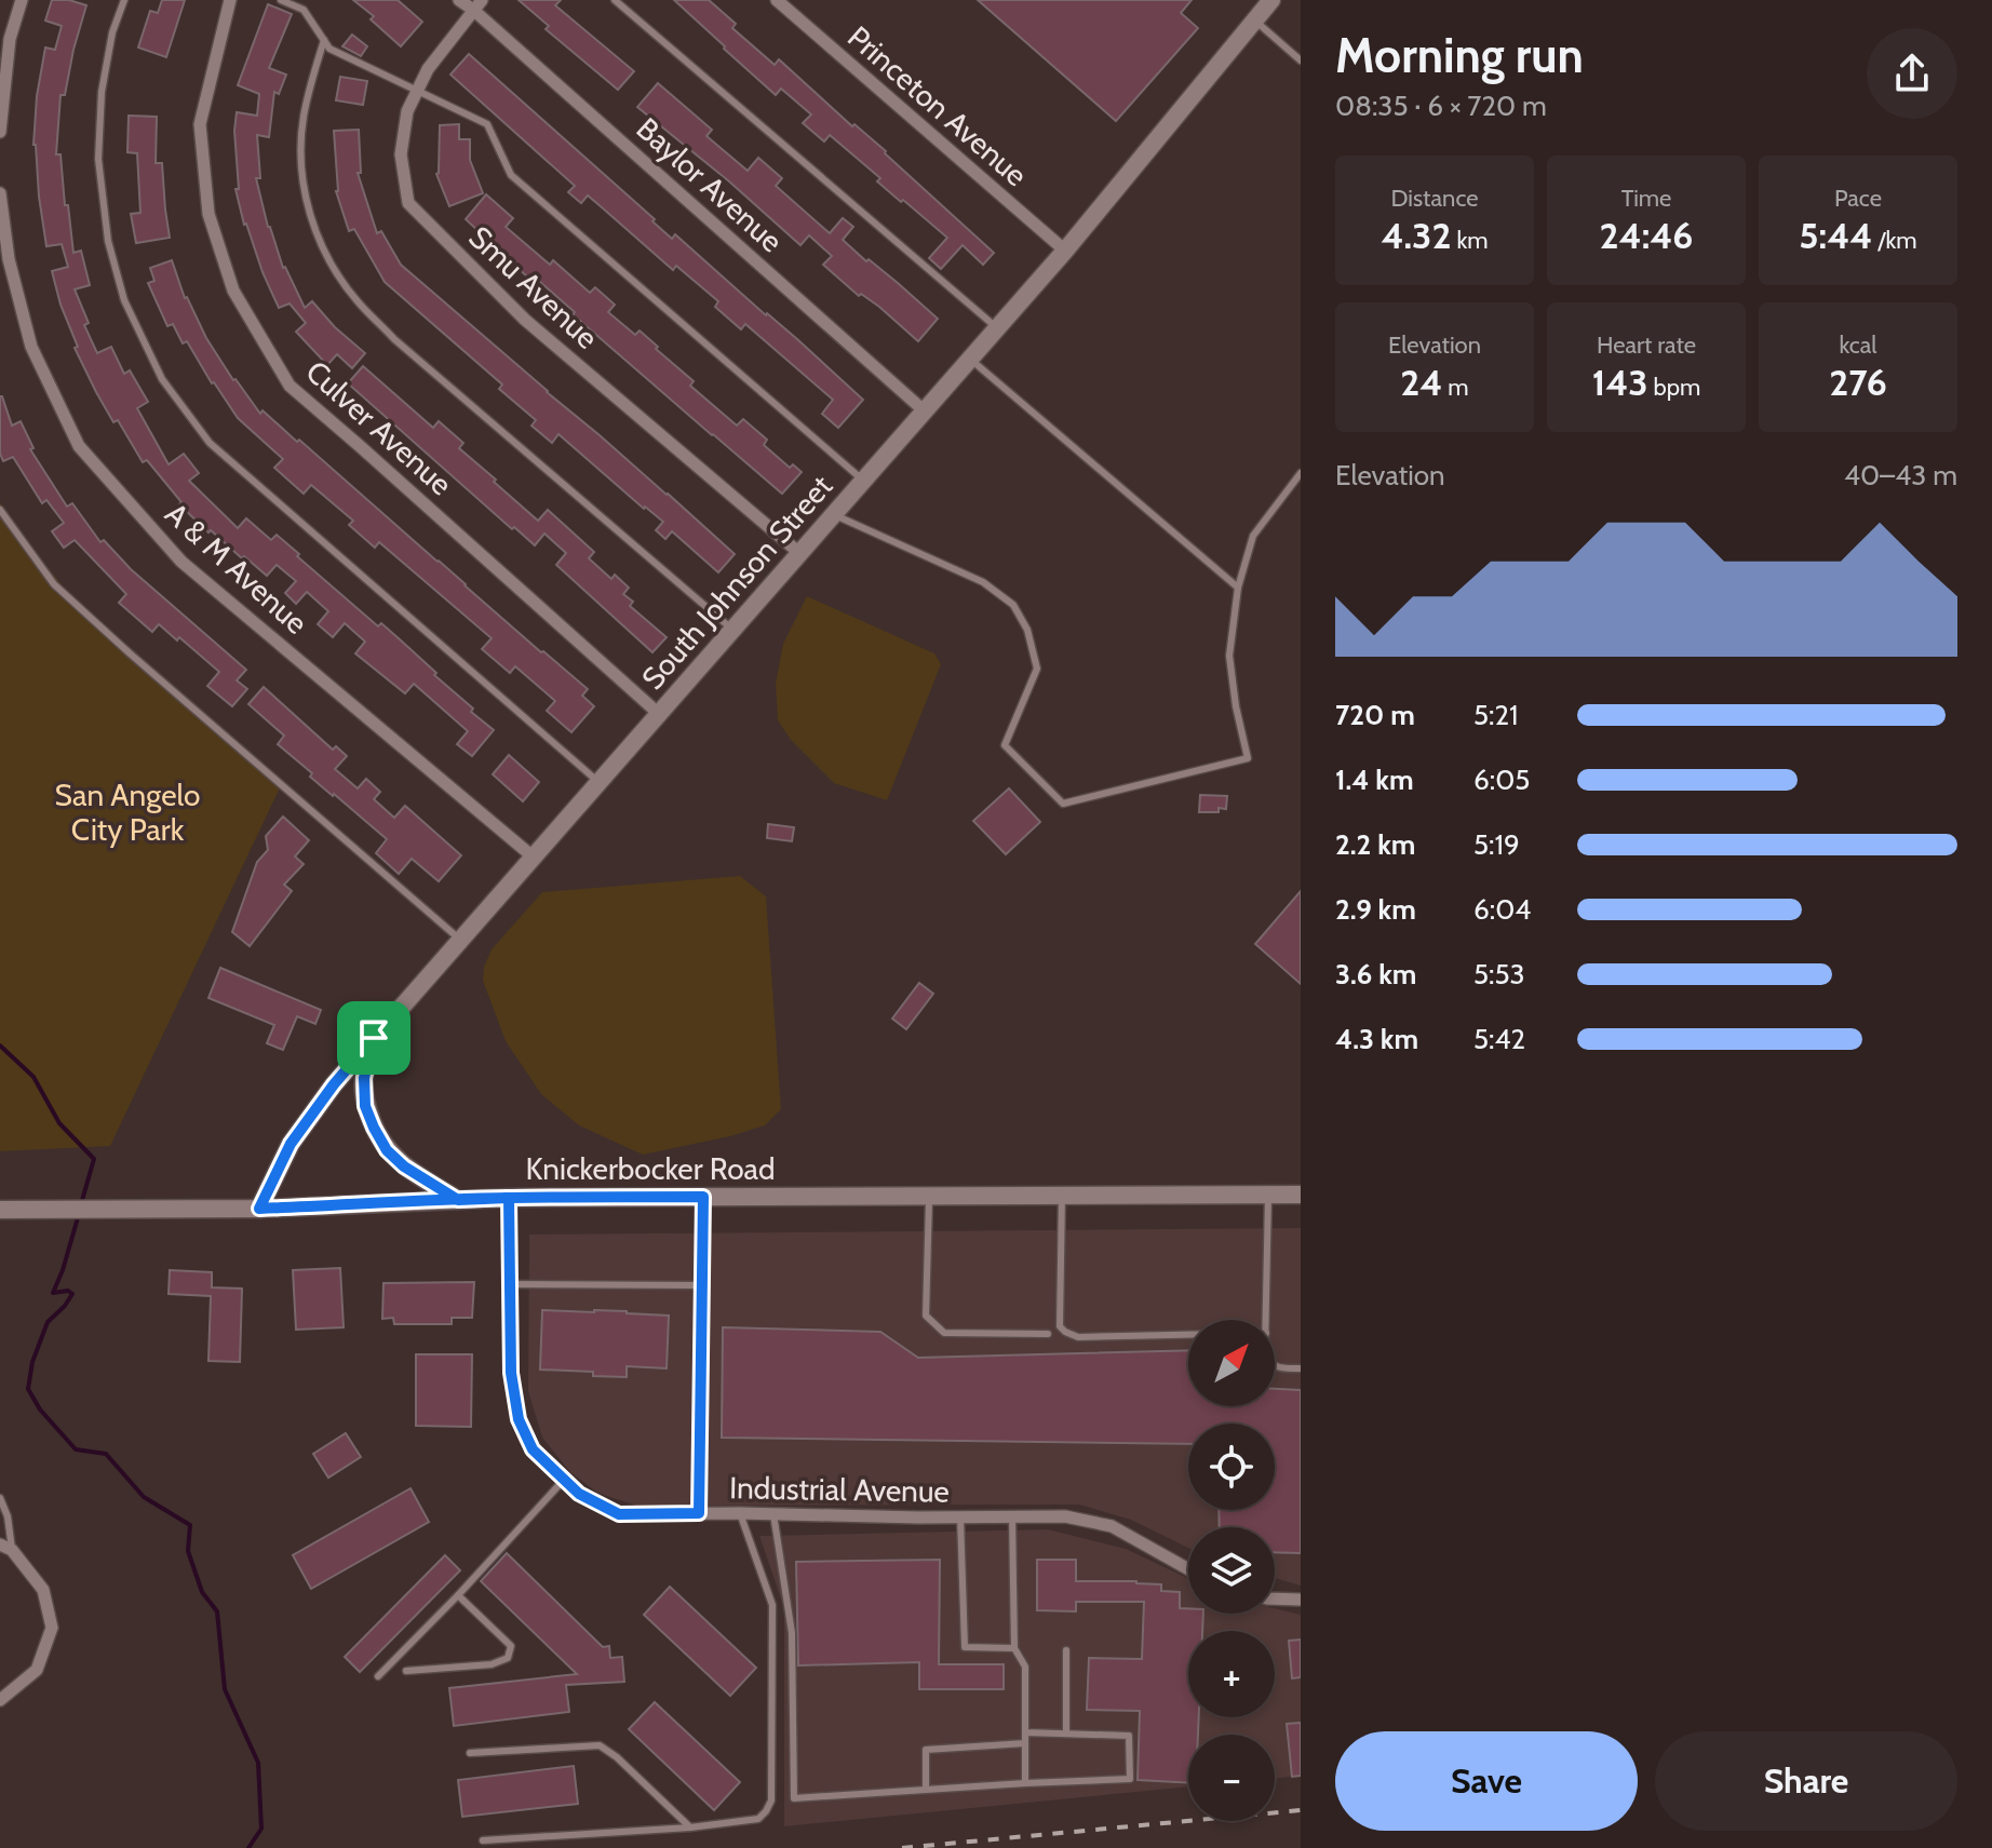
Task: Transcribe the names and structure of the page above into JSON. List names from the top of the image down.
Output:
{
  "streets": {
    "main road": ["South Johnson Street", "Knickerbocker Road"],
    "street": [
      "Princeton Avenue",
      "Baylor Avenue",
      "Smu Avenue",
      "Culver Avenue",
      "A & M Avenue",
      "Industrial Avenue"
    ]
  },
  "crossings": [
    ["Princeton Avenue", "South Johnson Street"],
    ["Baylor Avenue", "Smu Avenue"],
    ["Baylor Avenue", "South Johnson Street"],
    ["Smu Avenue", "South Johnson Street"],
    ["Culver Avenue", "South Johnson Street"],
    ["A & M Avenue", "South Johnson Street"],
    ["South Johnson Street", "Knickerbocker Road"],
    ["Knickerbocker Road", "Industrial Avenue"]
  ],
  "parks": ["San Angelo City Park"],
  "north": "top right",
  "page": {
    "heading": ["Morning run", "08:35 · 6 × 720 m"],
    "stats": [
      ["Distance", "4.32 km"],
      ["Time", "24:46"],
      ["Pace", "5:44 /km"],
      ["Elevation", "24 m"],
      ["Heart rate", "143 bpm"],
      ["kcal", "276"]
    ],
    "chart": ["Elevation", "40–43 m"],
    "list": [
      {
        "name": "720 m",
        "note": "5:21"
      },
      {
        "name": "1.4 km",
        "note": "6:05"
      },
      {
        "name": "2.2 km",
        "note": "5:19"
      },
      {
        "name": "2.9 km",
        "note": "6:04"
      },
      {
        "name": "3.6 km",
        "note": "5:53"
      },
      {
        "name": "4.3 km",
        "note": "5:42"
      }
    ],
    "map_buttons": ["+", "−"],
    "buttons": ["Save", "Share"]
  }
}
